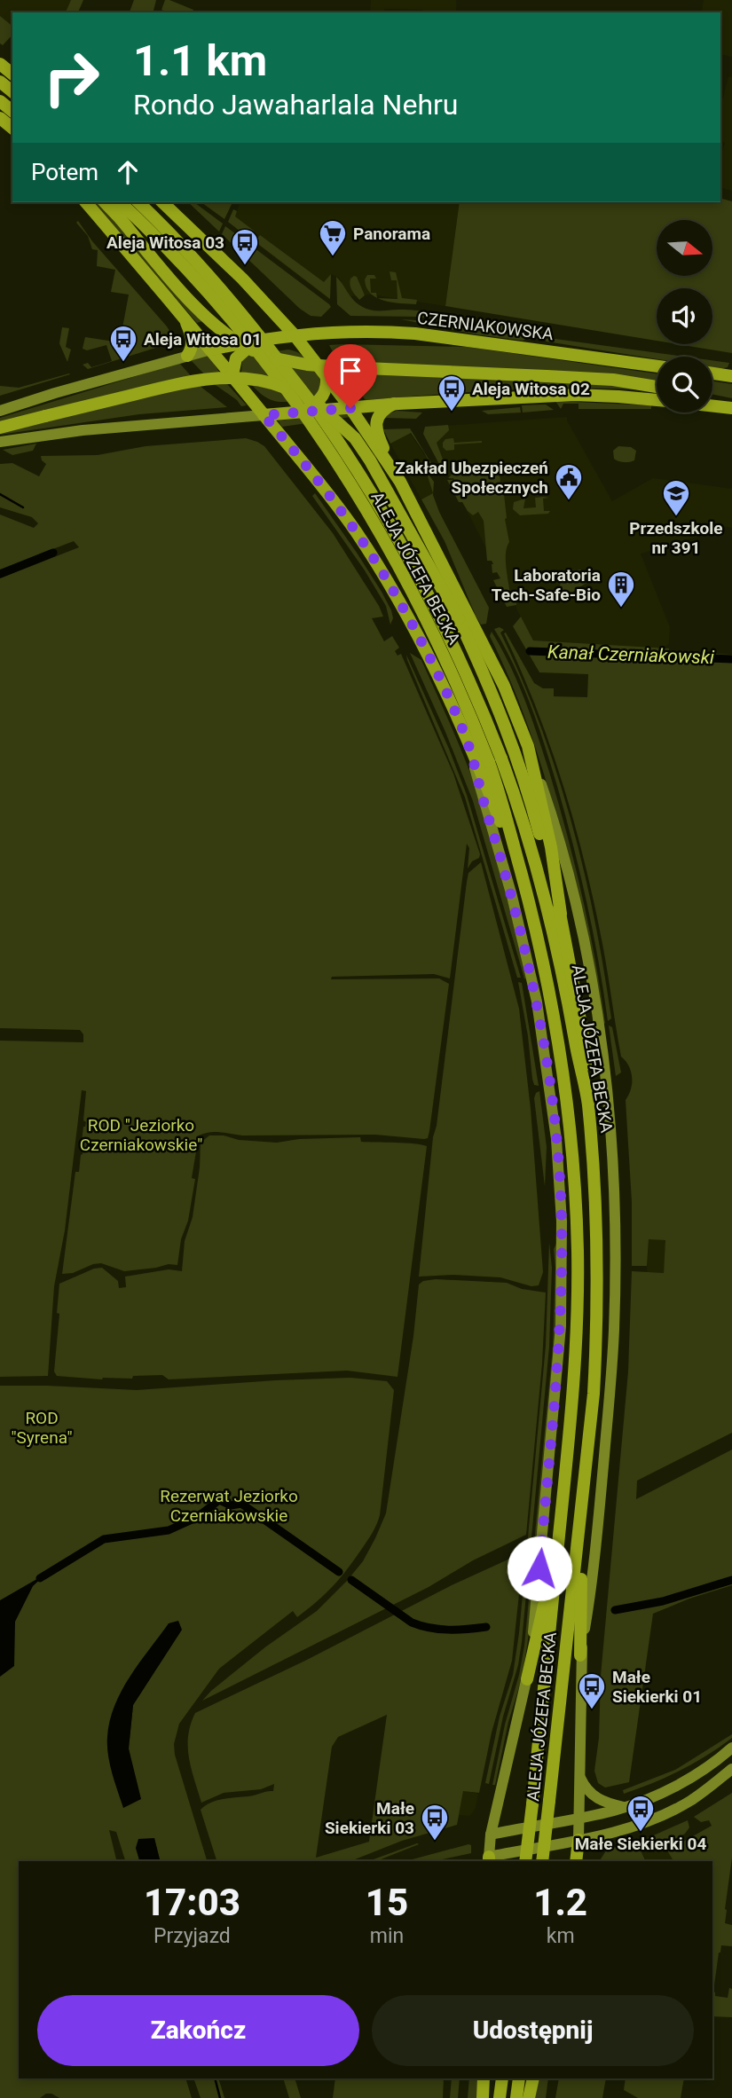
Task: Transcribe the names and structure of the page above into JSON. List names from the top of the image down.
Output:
{
  "streets": {
    "main road": ["CZERNIAKOWSKA", "ALEJA JÓZEFA BECKA"]
  },
  "crossings": [
    ["CZERNIAKOWSKA", "ALEJA JÓZEFA BECKA"]
  ],
  "water": ["Kanał Czerniakowski"],
  "parks": ["ROD \"Jeziorko Czerniakowskie\"", "ROD \"Syrena\"", "Rezerwat Jeziorko Czerniakowskie"],
  "places": {
    "supermarket": ["Panorama"],
    "bus stop": [
      "Aleja Witosa 03",
      "Aleja Witosa 01",
      "Aleja Witosa 02",
      "Małe Siekierki 01",
      "Małe Siekierki 04",
      "Małe Siekierki 03"
    ],
    "public building": ["Zakład Ubezpieczeń Społecznych"],
    "school or university": ["Przedszkole nr 391"],
    "building": ["Laboratoria Tech-Safe-Bio"]
  },
  "north": "right",
  "page": {
    "turn": ["1.1 km", "Rondo Jawaharlala Nehru"],
    "then": "Potem",
    "eta": [
      "17:03",
      "Przyjazd",
      "15",
      "min",
      "1.2",
      "km"
    ],
    "buttons": ["Zakończ", "Udostępnij"]
  }
}
